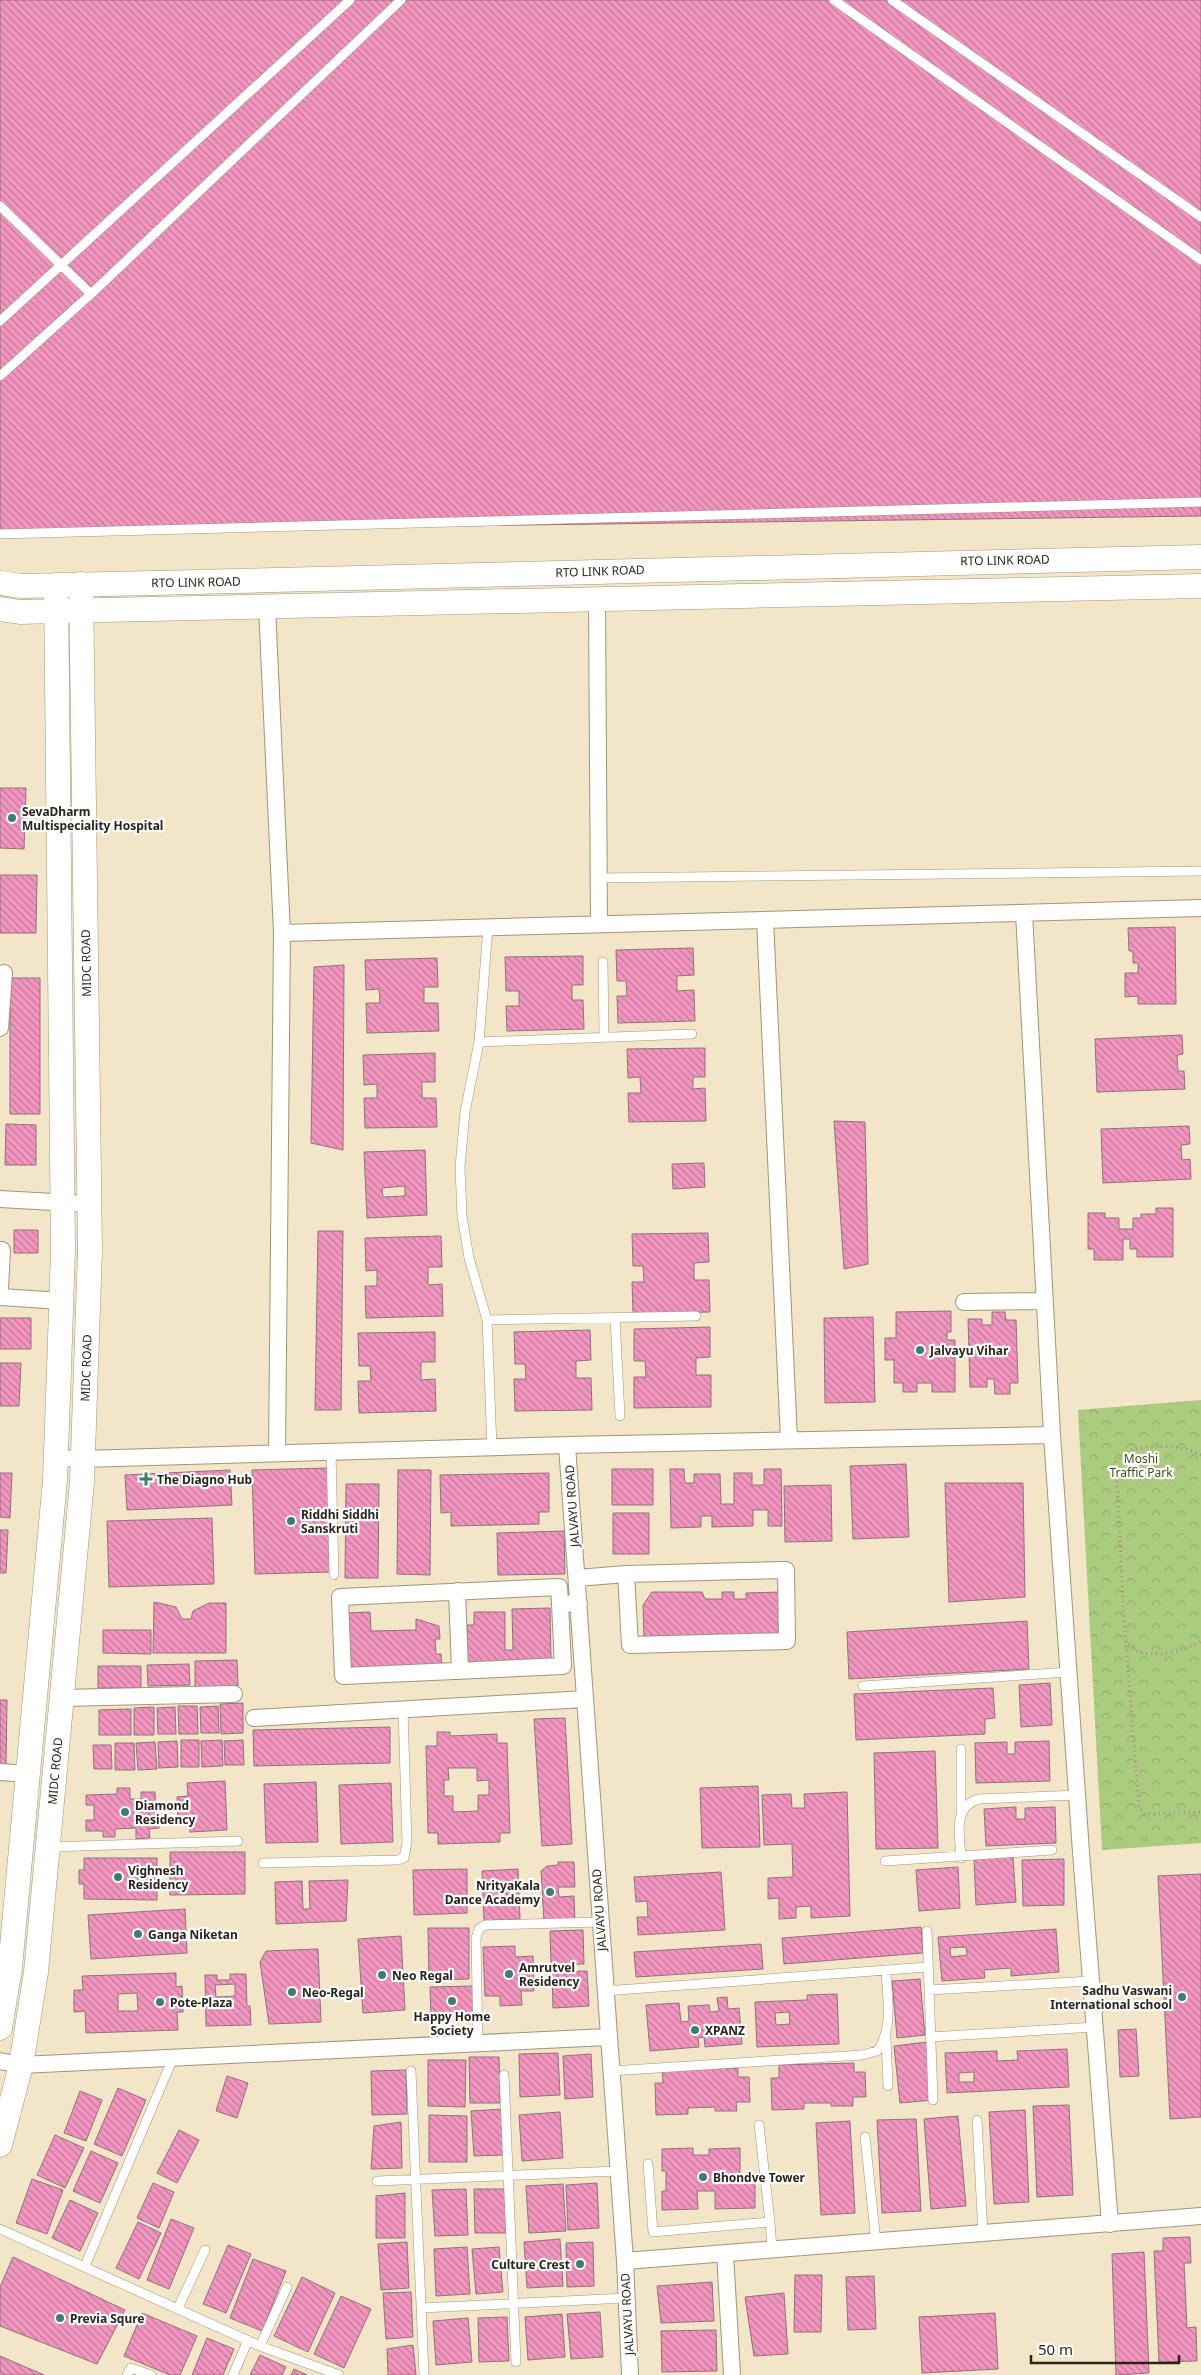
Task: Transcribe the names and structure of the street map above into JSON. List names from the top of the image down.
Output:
{
  "streets": {
    "main road": ["RTO LINK ROAD", "MIDC ROAD"],
    "street": ["JALVAYU ROAD"]
  },
  "crossings": [
    ["RTO LINK ROAD", "MIDC ROAD"]
  ],
  "parks": ["Moshi Traffic Park"],
  "places": {
    "other": [
      "SevaDharm Multispeciality Hospital",
      "Jalvayu Vihar",
      "Riddhi Siddhi Sanskruti",
      "Diamond Residency",
      "Vighnesh Residency",
      "NrityaKala Dance Academy",
      "Ganga Niketan",
      "Amrutvel Residency",
      "Neo Regal",
      "Neo-Regal",
      "Sadhu Vaswani International school",
      "Happy Home Society",
      "Pote-Plaza",
      "XPANZ",
      "Bhondve Tower",
      "Culture Crest",
      "Previa Squre"
    ],
    "health": ["The Diagno Hub"]
  },
  "scale_bar": "50 m"
}
